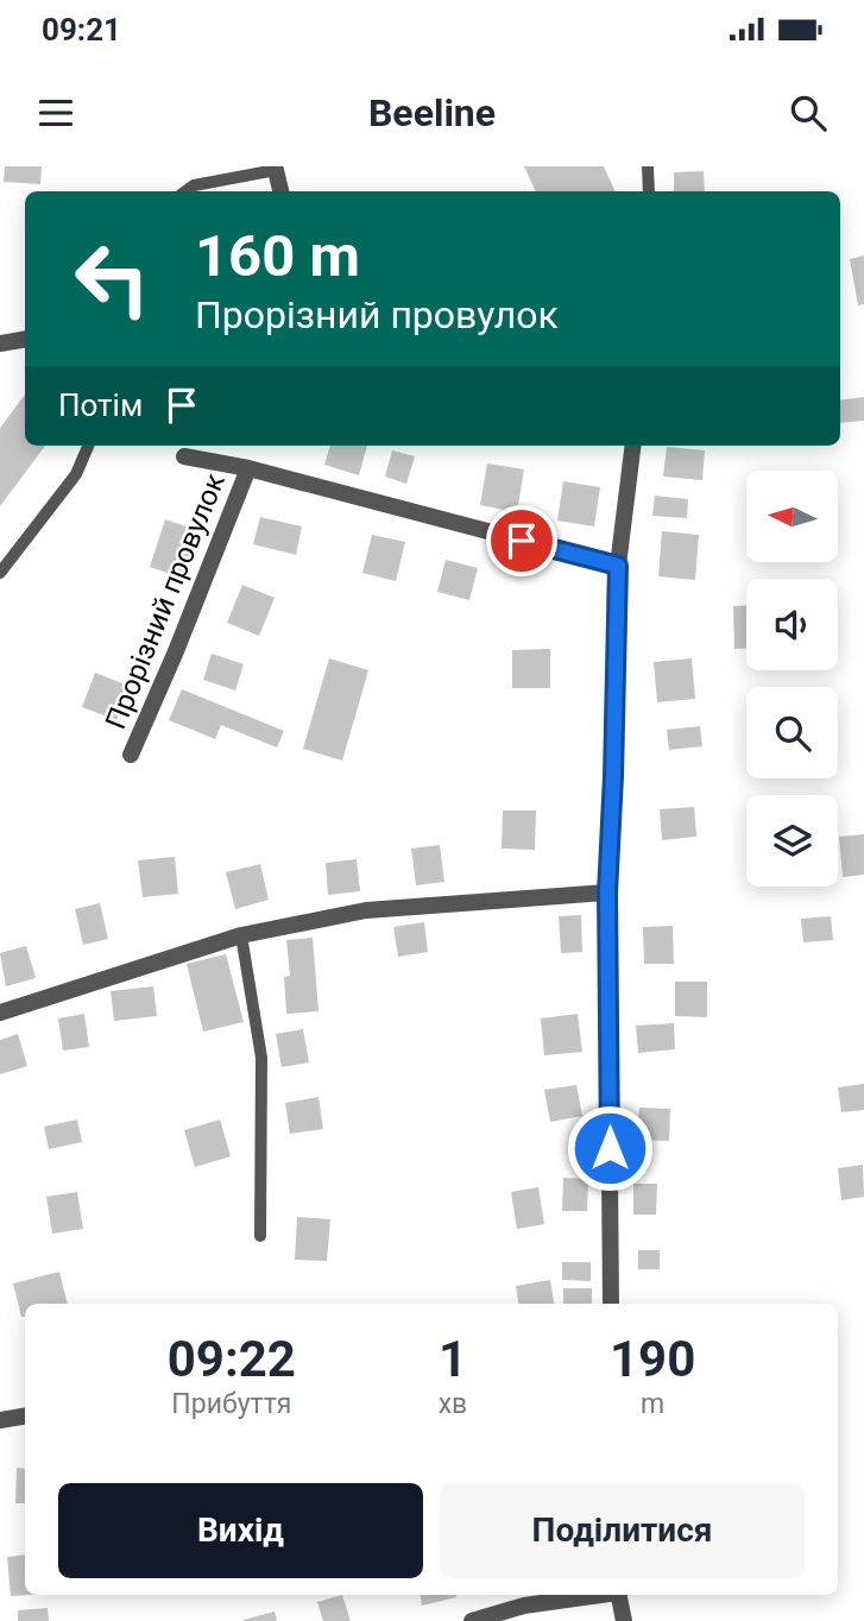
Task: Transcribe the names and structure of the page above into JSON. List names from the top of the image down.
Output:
{
  "streets": {
    "street": ["Прорізний провулок"]
  },
  "north": "left",
  "page": {
    "status": "09:21",
    "header": "Beeline",
    "turn": ["160 m", "Прорізний провулок"],
    "then": "Потім",
    "eta": [
      "09:22",
      "Прибуття",
      "1",
      "хв",
      "190",
      "m"
    ],
    "buttons": ["Вихід", "Поділитися"]
  }
}
